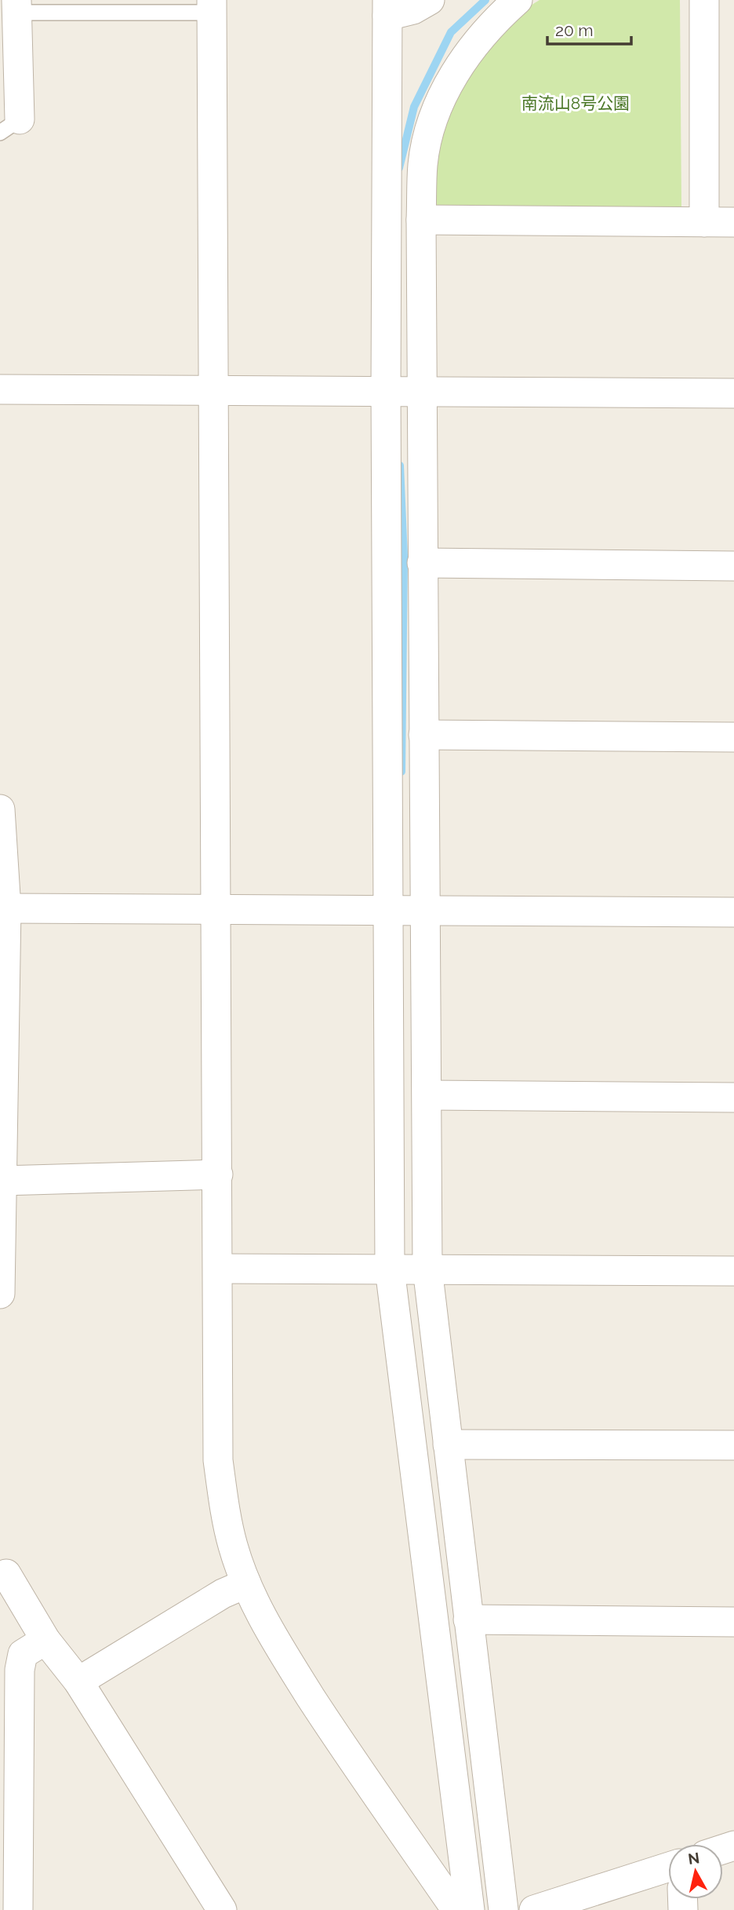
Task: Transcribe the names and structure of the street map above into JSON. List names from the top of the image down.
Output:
{
  "parks": ["南流山8号公園"],
  "scale_bar": "20 m",
  "north": "top"
}
